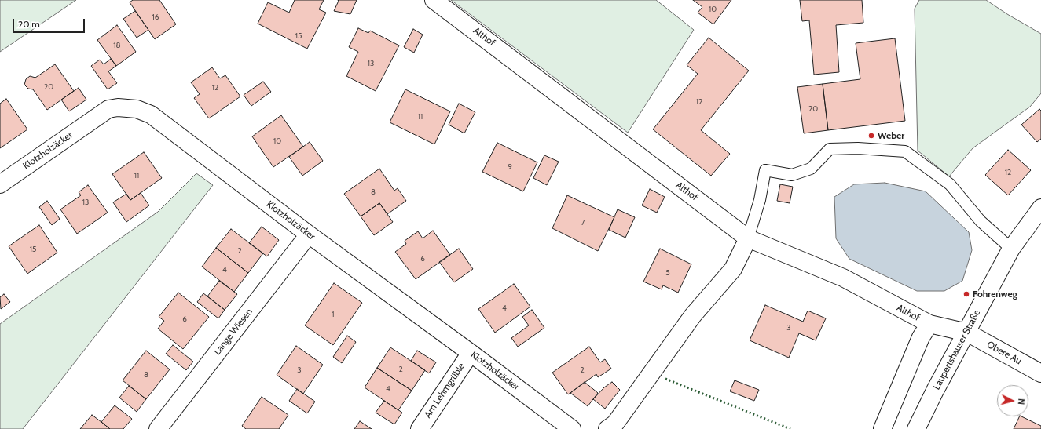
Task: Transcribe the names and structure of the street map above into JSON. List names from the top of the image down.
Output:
{
  "streets": {
    "street": [
      "Althof",
      "Klotzholzäcker",
      "Lange Wiesen",
      "Laupertshauser Straße",
      "Obere Au",
      "Am Lehmgrüble"
    ]
  },
  "crossings": [
    ["Althof", "Laupertshauser Straße"],
    ["Althof", "Obere Au"],
    ["Klotzholzäcker", "Lange Wiesen"],
    ["Klotzholzäcker", "Am Lehmgrüble"],
    ["Laupertshauser Straße", "Obere Au"]
  ],
  "places": ["Weber", "Fohrenweg"],
  "house_numbers": [
    "10",
    "16",
    "15",
    "18",
    "13",
    "20",
    "12",
    "12",
    "20",
    "11",
    "10",
    "9",
    "12",
    "11",
    "8",
    "13",
    "7",
    "15",
    "2",
    "6",
    "4",
    "5",
    "4",
    "1",
    "6",
    "3",
    "2",
    "3",
    "2",
    "8",
    "4"
  ],
  "scale_bar": "20 m",
  "north": "right"
}
